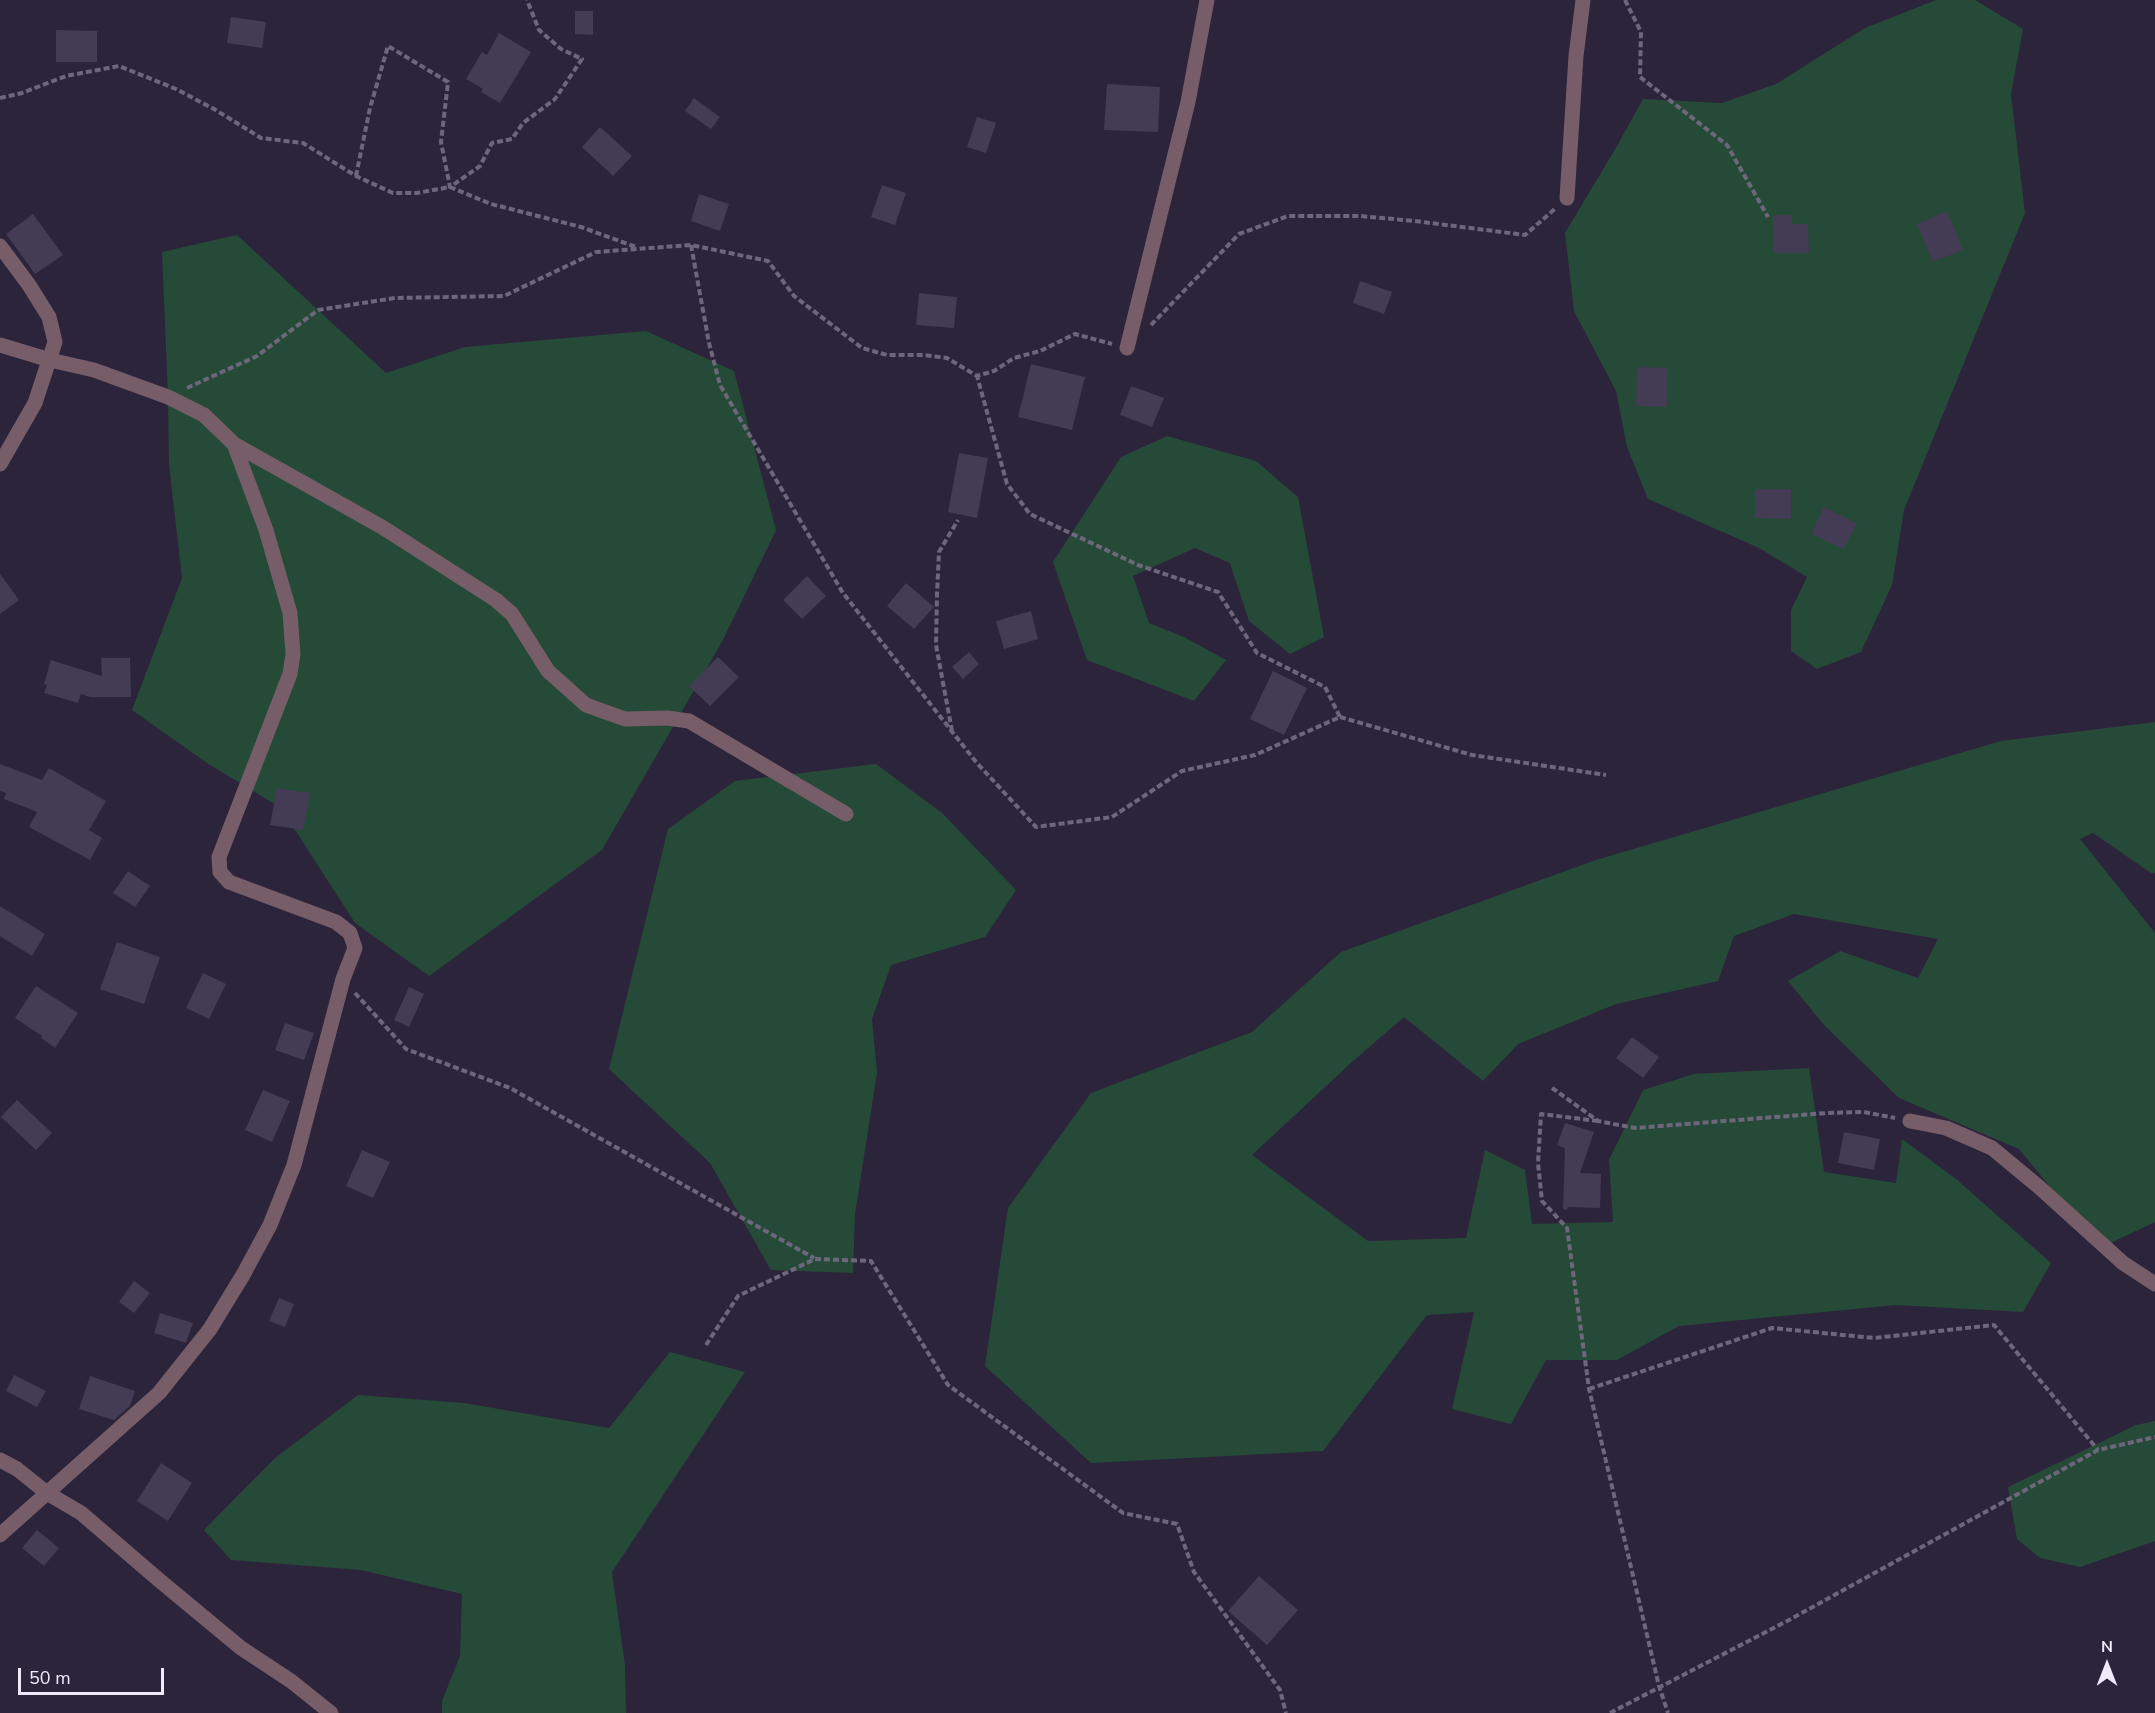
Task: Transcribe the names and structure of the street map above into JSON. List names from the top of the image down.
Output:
{
  "scale_bar": "50 m",
  "north": "top"
}
